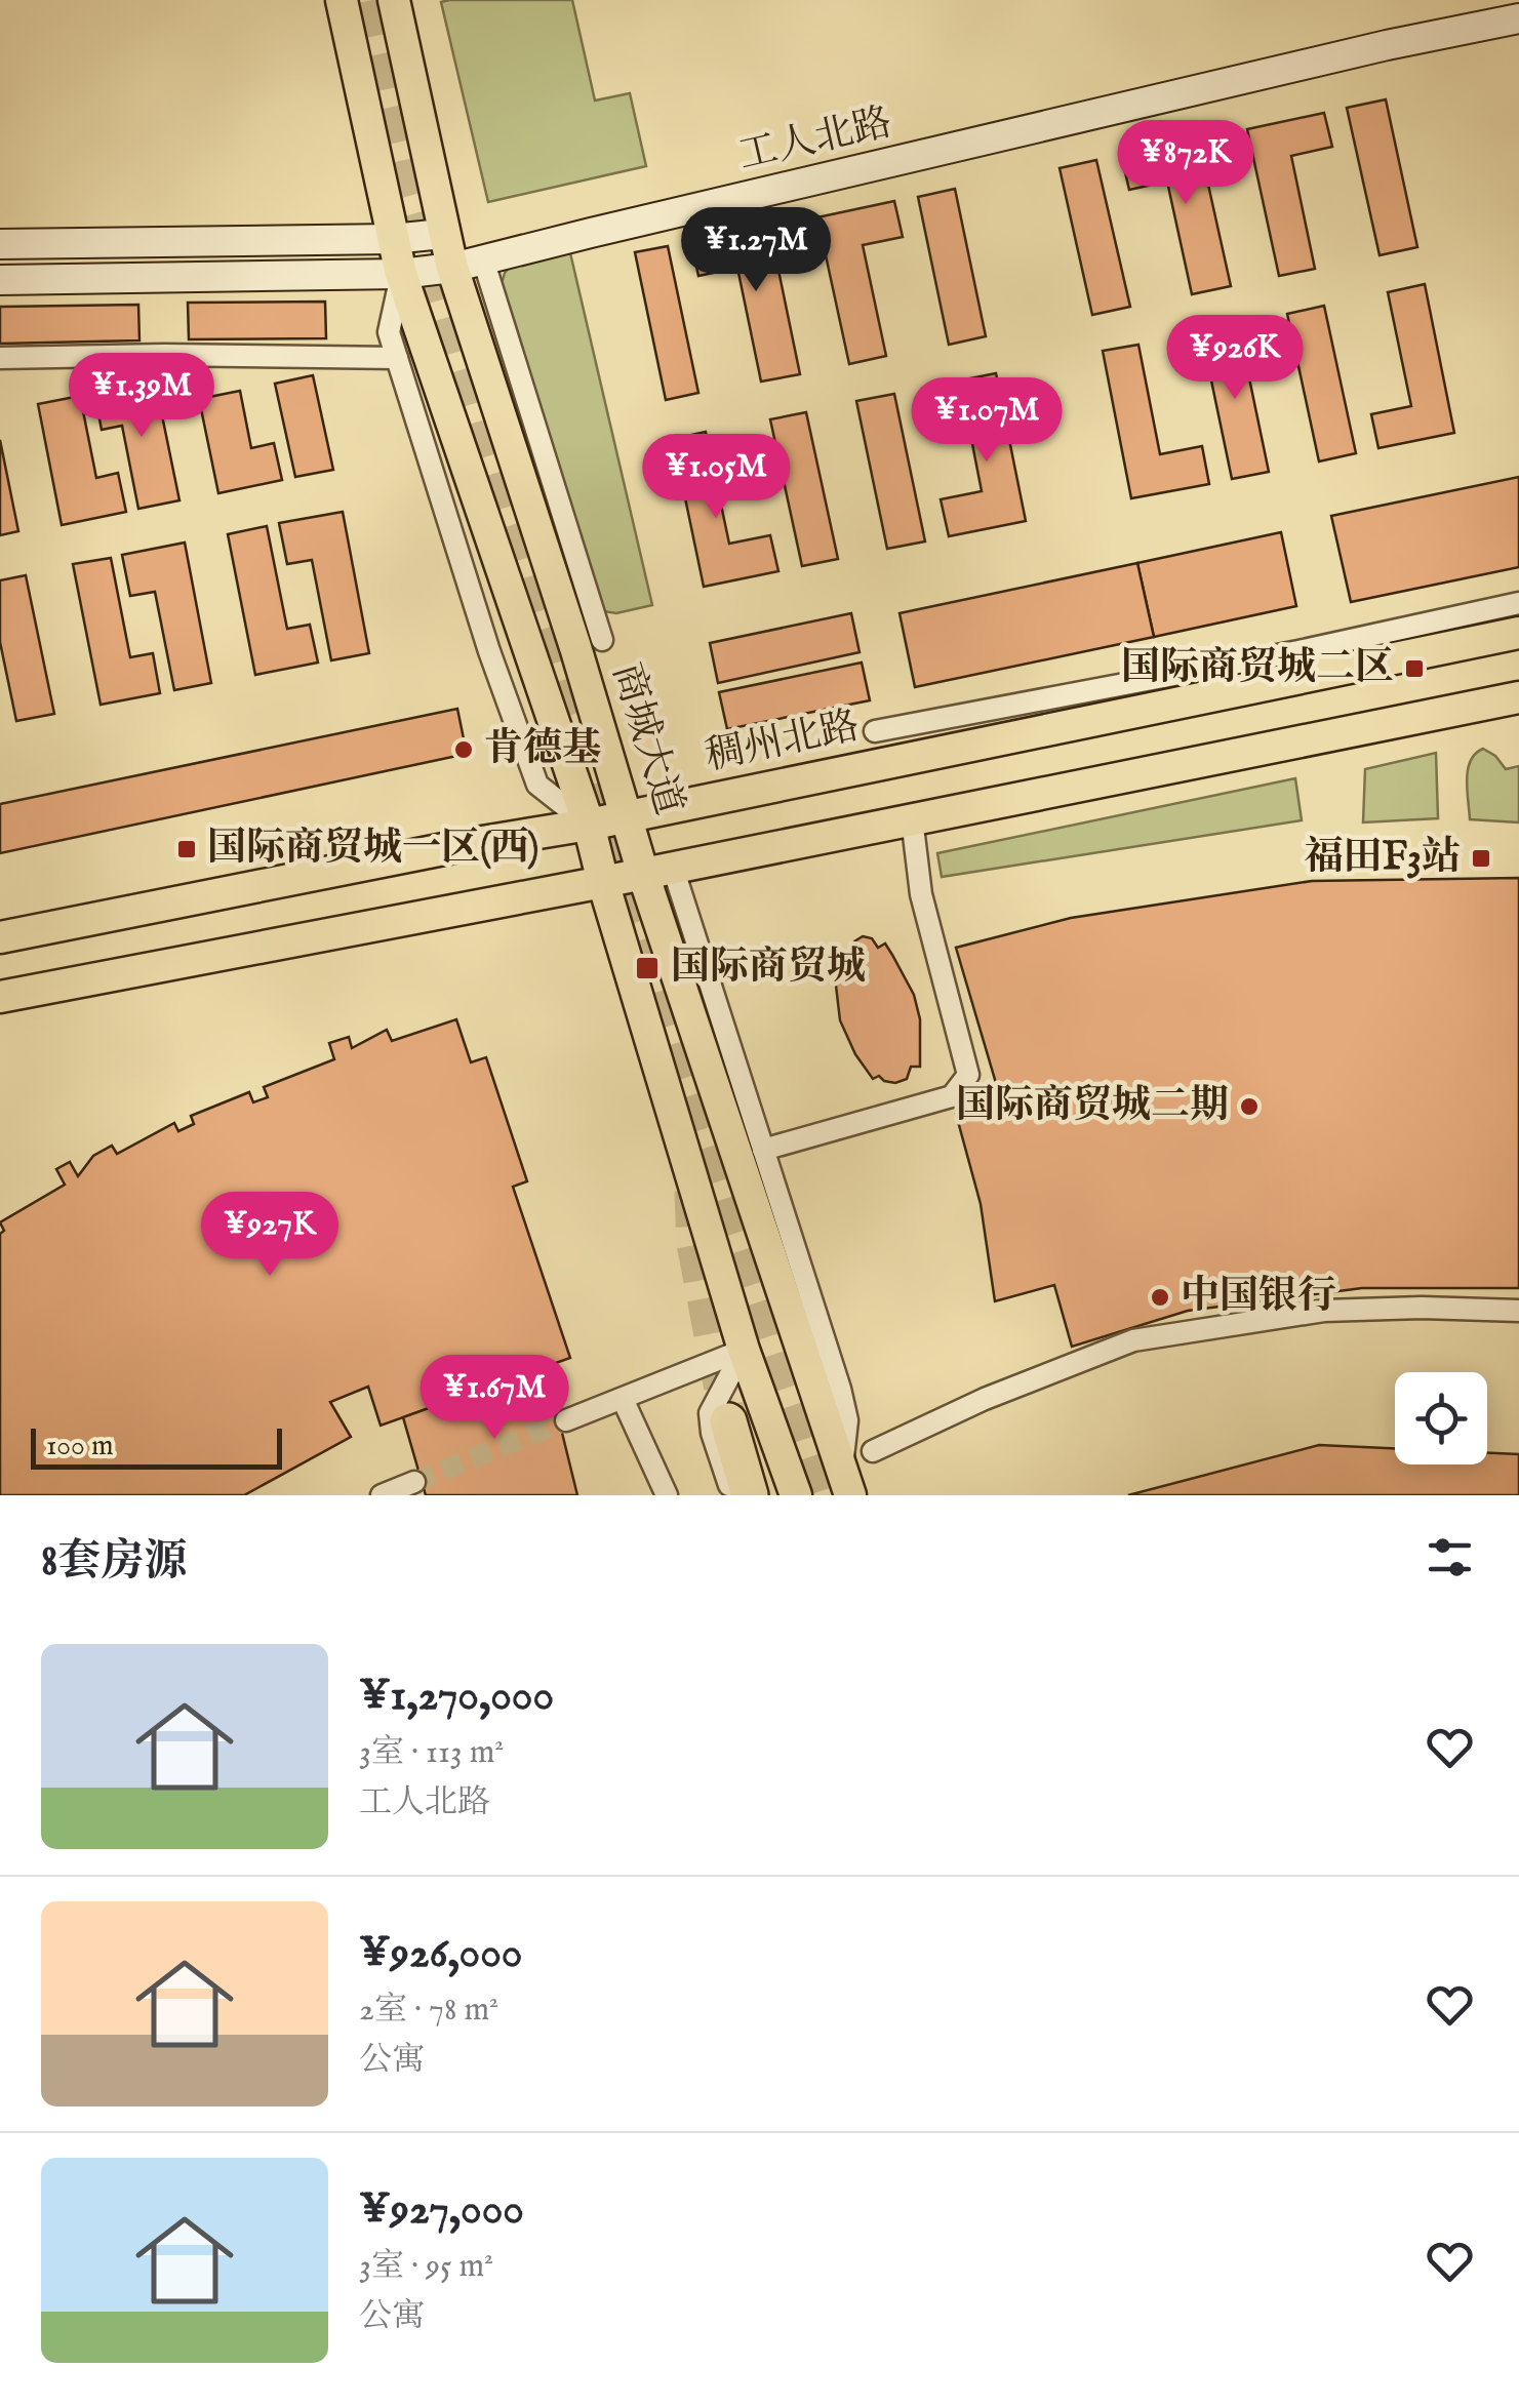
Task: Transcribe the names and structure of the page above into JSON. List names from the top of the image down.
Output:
{
  "streets": {
    "main road": ["商城大道", "稠州北路"],
    "street": ["工人北路"]
  },
  "crossings": [
    ["工人北路", "商城大道"],
    ["商城大道", "稠州北路"]
  ],
  "places": {
    "transit": [
      "国际商贸城二区",
      "国际商贸城一区(西)",
      "福田F3站",
      "国际商贸城"
    ],
    "other": ["肯德基", "国际商贸城二期", "中国银行"]
  },
  "scale_bar": "100 m",
  "page": {
    "price": [
      "¥872K",
      "¥1.27M",
      "¥926K",
      "¥1.39M",
      "¥1.07M",
      "¥1.05M",
      "¥927K",
      "¥1.67M"
    ],
    "scale": "100 m",
    "heading": "8套房源",
    "list": [
      {
        "name": "¥1,270,000",
        "note": "3室 · 113 m² · 工人北路"
      },
      {
        "name": "¥926,000",
        "note": "2室 · 78 m² · 公寓"
      },
      {
        "name": "¥927,000",
        "note": "3室 · 95 m² · 公寓"
      }
    ]
  }
}
